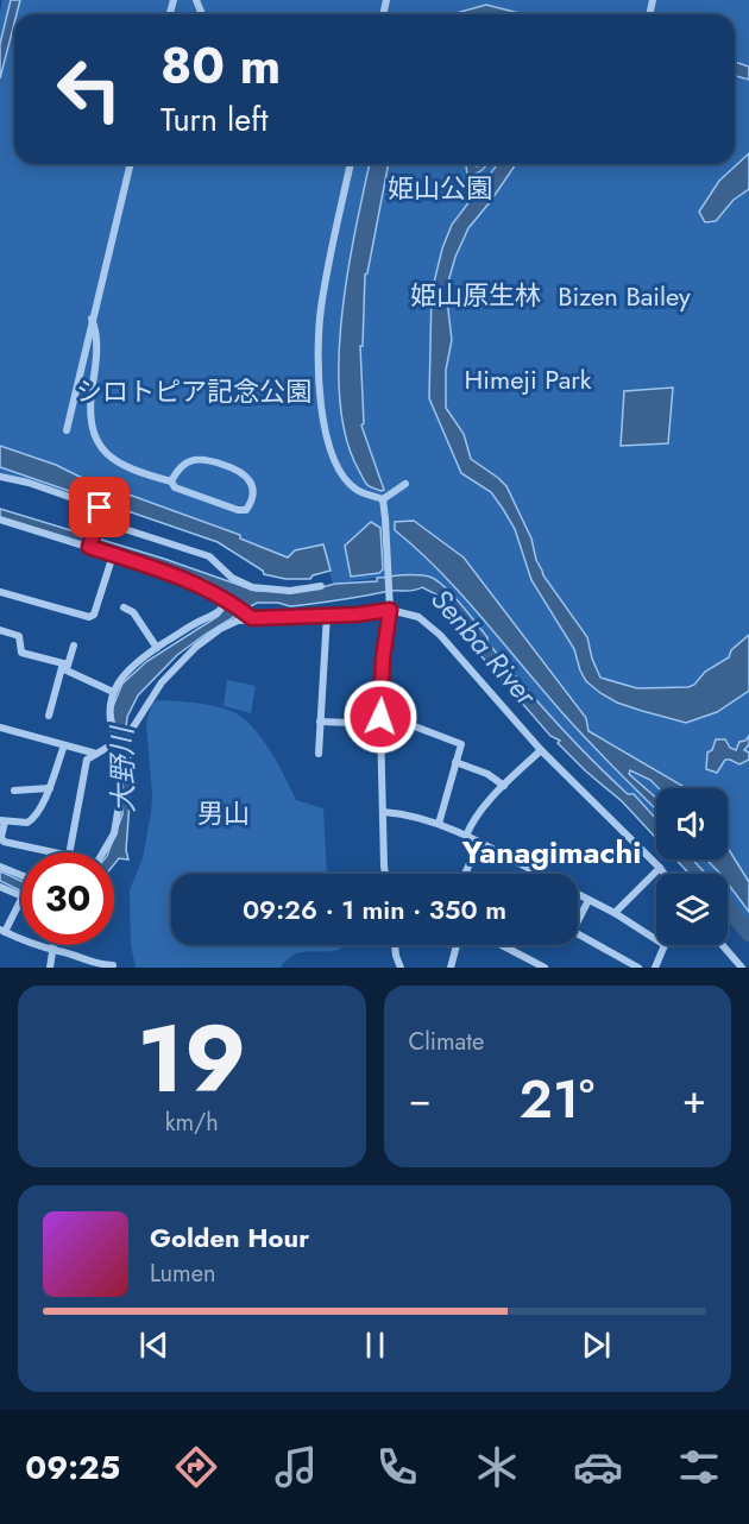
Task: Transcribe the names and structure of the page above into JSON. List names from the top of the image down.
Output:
{
  "districts": ["Yanagimachi"],
  "water": ["Senba River", "大野川"],
  "parks": [
    "姫山公園",
    "姫山原生林",
    "Bizen Bailey",
    "Himeji Park",
    "シロトピア記念公園",
    "男山"
  ],
  "page": {
    "turn": ["80 m", "Turn left"],
    "limit": "30",
    "trip": "09:26 · 1 min · 350 m",
    "tile": [
      ["19", "km/h"],
      "Climate"
    ],
    "heat": ["−", "21°", "+"],
    "song": ["Golden Hour", "Lumen"],
    "tabs": "09:25"
  }
}
